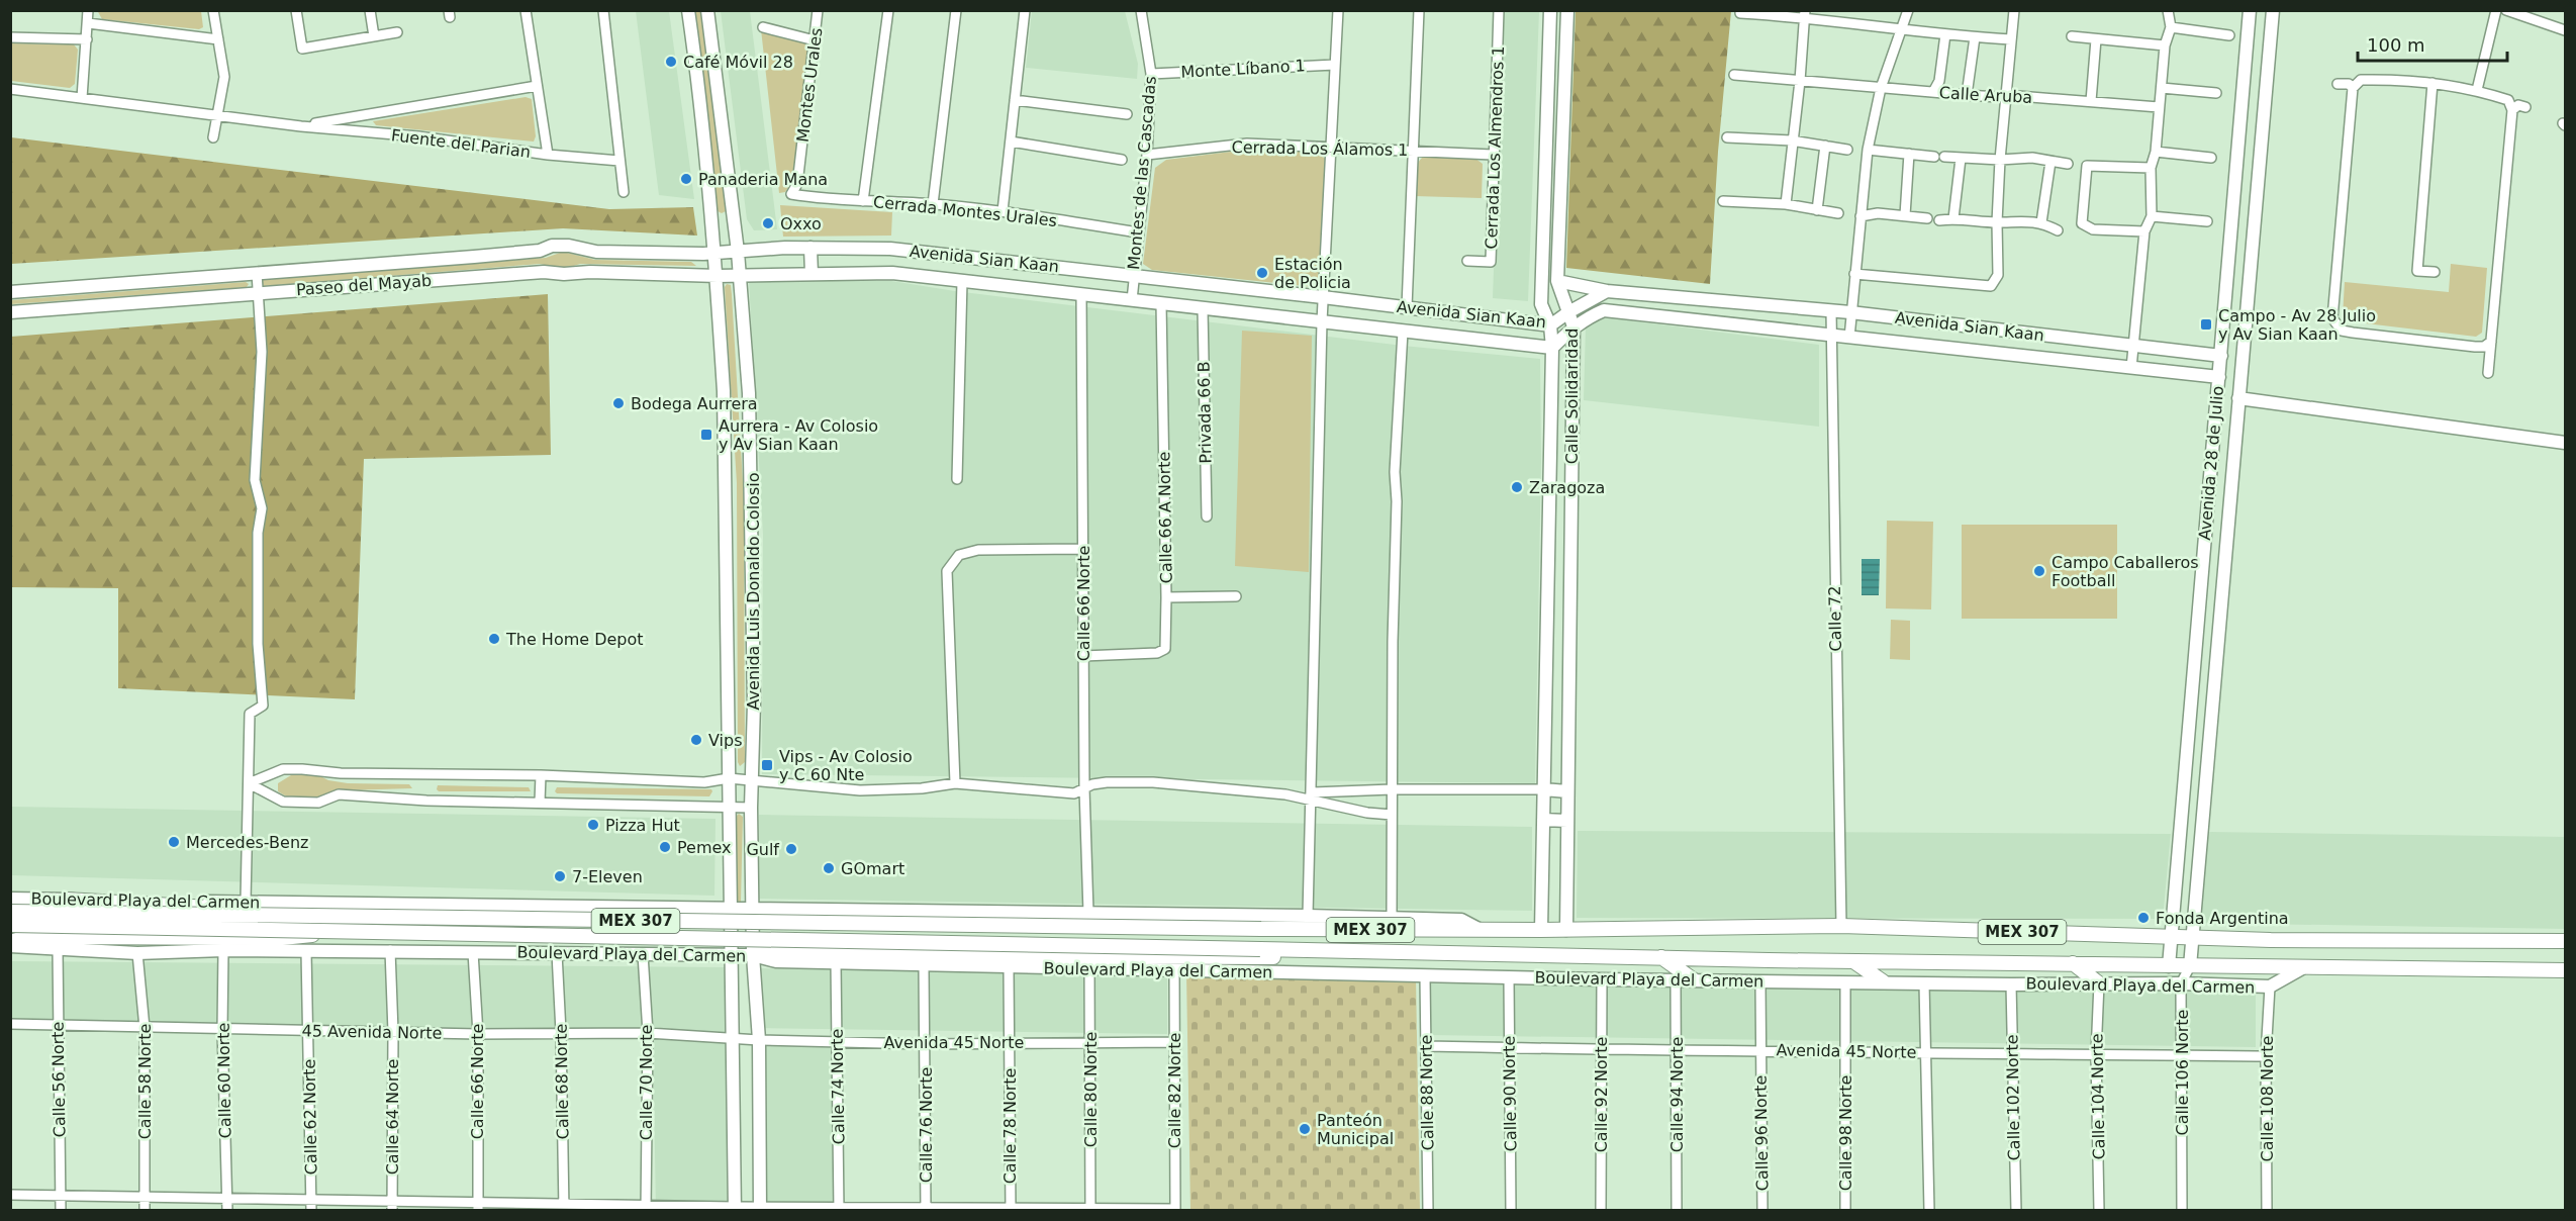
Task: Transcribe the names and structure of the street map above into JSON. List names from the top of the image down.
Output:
{
  "streets": {
    "highway": ["MEX 307"],
    "main road": [
      "Avenida Sian Kaan",
      "Paseo del Mayab",
      "Calle Solidaridad",
      "Avenida 28 de Julio",
      "Avenida Luis Donaldo Colosio",
      "Boulevard Playa del Carmen",
      "Calle 106 Norte"
    ],
    "street": [
      "Monte Líbano 1",
      "Montes Urales",
      "Calle Aruba",
      "Fuente del Parian",
      "Cerrada Los Almendros 1",
      "Cerrada Los Álamos 1",
      "Montes de las Cascadas",
      "Cerrada Montes Urales",
      "Privada 66 B",
      "Calle 66 A Norte",
      "Calle 66 Norte",
      "Calle 72",
      "45 Avenida Norte",
      "Avenida 45 Norte",
      "Calle 56 Norte",
      "Calle 60 Norte",
      "Calle 58 Norte",
      "Calle 68 Norte",
      "Calle 70 Norte",
      "Calle 74 Norte",
      "Calle 80 Norte",
      "Calle 82 Norte",
      "Calle 88 Norte",
      "Calle 90 Norte",
      "Calle 92 Norte",
      "Calle 94 Norte",
      "Calle 104 Norte",
      "Calle 102 Norte",
      "Calle 108 Norte",
      "Calle 62 Norte",
      "Calle 64 Norte",
      "Calle 76 Norte",
      "Calle 78 Norte",
      "Calle 96 Norte",
      "Calle 98 Norte"
    ]
  },
  "crossings": [
    ["Monte Líbano 1", "Montes de las Cascadas"],
    ["Montes Urales", "Cerrada Montes Urales"],
    ["Cerrada Los Almendros 1", "Cerrada Los Álamos 1"],
    ["Cerrada Los Álamos 1", "Montes de las Cascadas"],
    ["Montes de las Cascadas", "Cerrada Montes Urales"],
    ["Montes de las Cascadas", "Avenida Sian Kaan"],
    ["Avenida Sian Kaan", "Paseo del Mayab"],
    ["Avenida Sian Kaan", "Calle Solidaridad"],
    ["Avenida Sian Kaan", "Privada 66 B"],
    ["Avenida Sian Kaan", "Avenida 28 de Julio"],
    ["Avenida Sian Kaan", "Calle 66 A Norte"],
    ["Avenida Sian Kaan", "Avenida Luis Donaldo Colosio"],
    ["Avenida Sian Kaan", "Calle 66 Norte"],
    ["Avenida Sian Kaan", "Calle 72"],
    ["Paseo del Mayab", "Avenida Luis Donaldo Colosio"],
    ["Calle Solidaridad", "MEX 307"],
    ["Avenida 28 de Julio", "MEX 307"],
    ["Avenida 28 de Julio", "Calle 106 Norte"],
    ["Calle 66 A Norte", "Calle 66 Norte"],
    ["Avenida Luis Donaldo Colosio", "Boulevard Playa del Carmen"],
    ["Avenida Luis Donaldo Colosio", "45 Avenida Norte"],
    ["Avenida Luis Donaldo Colosio", "Avenida 45 Norte"],
    ["Calle 66 Norte", "Boulevard Playa del Carmen"],
    ["Calle 66 Norte", "45 Avenida Norte"],
    ["Calle 72", "MEX 307"],
    ["Boulevard Playa del Carmen", "MEX 307"],
    ["Boulevard Playa del Carmen", "Calle 106 Norte"],
    ["Boulevard Playa del Carmen", "Calle 56 Norte"],
    ["Boulevard Playa del Carmen", "Calle 60 Norte"],
    ["Boulevard Playa del Carmen", "Calle 58 Norte"],
    ["Boulevard Playa del Carmen", "Calle 68 Norte"],
    ["Boulevard Playa del Carmen", "Calle 70 Norte"],
    ["Boulevard Playa del Carmen", "Calle 74 Norte"],
    ["Boulevard Playa del Carmen", "Calle 80 Norte"],
    ["Boulevard Playa del Carmen", "Calle 82 Norte"],
    ["Boulevard Playa del Carmen", "Calle 88 Norte"],
    ["Boulevard Playa del Carmen", "Calle 90 Norte"],
    ["Boulevard Playa del Carmen", "Calle 92 Norte"],
    ["Boulevard Playa del Carmen", "Calle 94 Norte"],
    ["Boulevard Playa del Carmen", "Calle 104 Norte"],
    ["Boulevard Playa del Carmen", "Calle 102 Norte"],
    ["Boulevard Playa del Carmen", "Calle 108 Norte"],
    ["Boulevard Playa del Carmen", "Calle 62 Norte"],
    ["Boulevard Playa del Carmen", "Calle 64 Norte"],
    ["Boulevard Playa del Carmen", "Calle 76 Norte"],
    ["Boulevard Playa del Carmen", "Calle 78 Norte"],
    ["Boulevard Playa del Carmen", "Calle 96 Norte"],
    ["Boulevard Playa del Carmen", "Calle 98 Norte"],
    ["MEX 307", "Calle 106 Norte"],
    ["45 Avenida Norte", "Avenida 45 Norte"],
    ["45 Avenida Norte", "Calle 56 Norte"],
    ["45 Avenida Norte", "Calle 60 Norte"],
    ["45 Avenida Norte", "Calle 58 Norte"],
    ["45 Avenida Norte", "Calle 68 Norte"],
    ["45 Avenida Norte", "Calle 70 Norte"],
    ["45 Avenida Norte", "Calle 62 Norte"],
    ["45 Avenida Norte", "Calle 64 Norte"],
    ["Avenida 45 Norte", "Calle 106 Norte"],
    ["Avenida 45 Norte", "Calle 74 Norte"],
    ["Avenida 45 Norte", "Calle 80 Norte"],
    ["Avenida 45 Norte", "Calle 82 Norte"],
    ["Avenida 45 Norte", "Calle 88 Norte"],
    ["Avenida 45 Norte", "Calle 90 Norte"],
    ["Avenida 45 Norte", "Calle 92 Norte"],
    ["Avenida 45 Norte", "Calle 94 Norte"],
    ["Avenida 45 Norte", "Calle 104 Norte"],
    ["Avenida 45 Norte", "Calle 102 Norte"],
    ["Avenida 45 Norte", "Calle 108 Norte"],
    ["Avenida 45 Norte", "Calle 76 Norte"],
    ["Avenida 45 Norte", "Calle 78 Norte"],
    ["Avenida 45 Norte", "Calle 96 Norte"],
    ["Avenida 45 Norte", "Calle 98 Norte"]
  ],
  "places": {
    "other": [
      "Café Móvil 28",
      "Panaderia Mana",
      "Oxxo",
      "Estación de Policia",
      "Bodega Aurrera",
      "Zaragoza",
      "Campo Caballeros Football",
      "The Home Depot",
      "Vips",
      "Pizza Hut",
      "Mercedes-Benz",
      "Pemex",
      "Gulf",
      "GOmart",
      "7-Eleven",
      "Fonda Argentina",
      "Panteón Municipal"
    ],
    "transit": ["Campo - Av 28 Julio y Av Sian Kaan", "Aurrera - Av Colosio y Av Sian Kaan", "Vips - Av Colosio y C 60 Nte"]
  },
  "scale_bar": "100 m"
}
